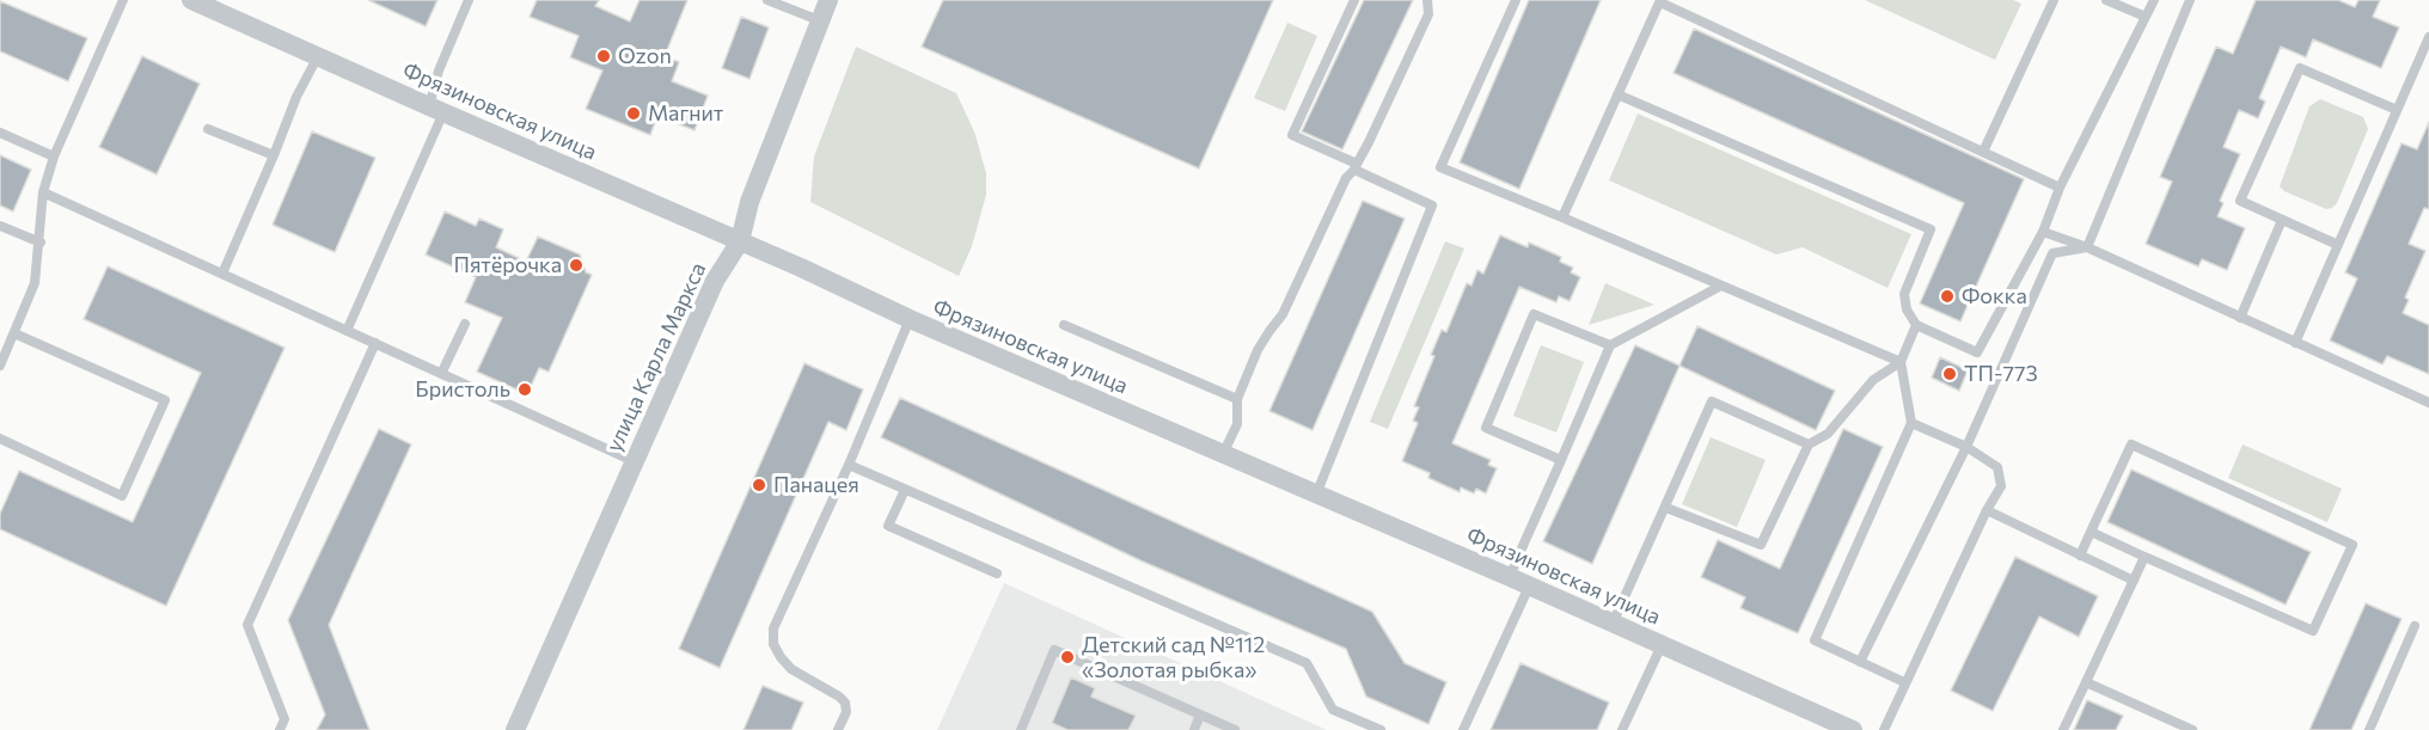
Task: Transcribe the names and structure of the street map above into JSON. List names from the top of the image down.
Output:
{
  "streets": {
    "street": ["Фрязиновская улица", "улица Карла Маркса"]
  },
  "crossings": [
    ["Фрязиновская улица", "улица Карла Маркса"]
  ],
  "places": [
    "Ozon",
    "Магнит",
    "Пятёрочка",
    "Фокка",
    "ТП-773",
    "Бристоль",
    "Панацея",
    "Детский сад №112 «Золотая рыбка»"
  ]
}
